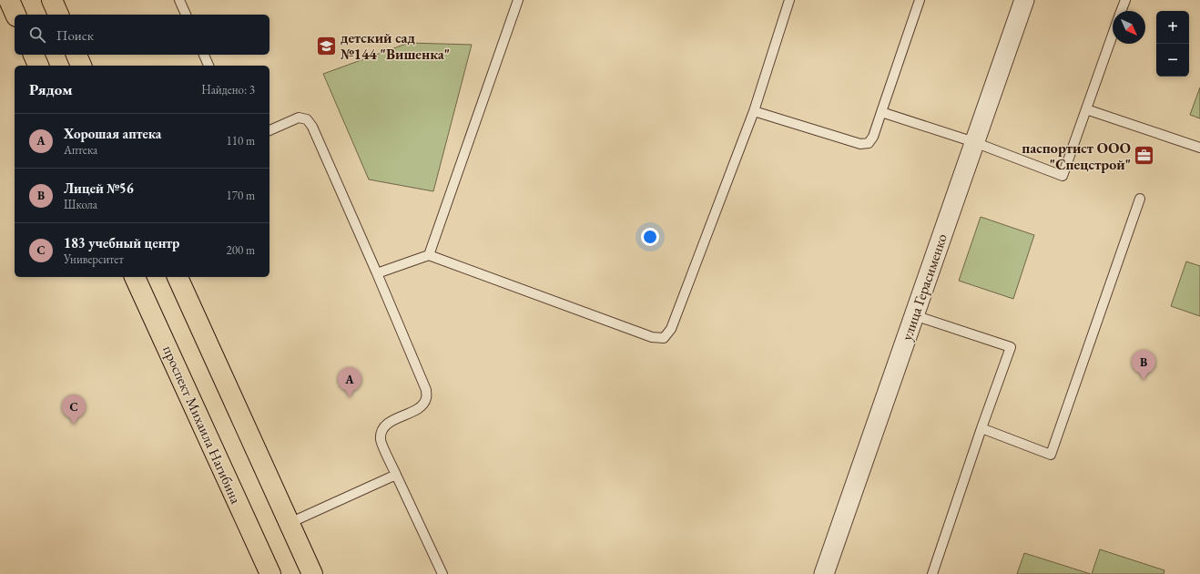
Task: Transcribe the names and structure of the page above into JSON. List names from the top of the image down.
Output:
{
  "streets": {
    "main road": ["проспект Михаила Нагибина"],
    "street": ["улица Герасименко"]
  },
  "places": {
    "school or university": ["детский сад №144 \"Вишенка\""],
    "office": ["паспортист ООО \"Спецстрой\""]
  },
  "north": "bottom right",
  "page": {
    "map_buttons": ["+", "−"],
    "search": "Поиск",
    "heading": ["Рядом", "Найдено: 3"],
    "list": [
      {
        "mark": "A",
        "name": "Хорошая аптека",
        "note": "Аптека",
        "value": "110 m"
      },
      {
        "mark": "B",
        "name": "Лицей №56",
        "note": "Школа",
        "value": "170 m"
      },
      {
        "mark": "C",
        "name": "183 учебный центр",
        "note": "Университет",
        "value": "200 m"
      }
    ],
    "pins": ["B", "A", "C"]
  }
}
